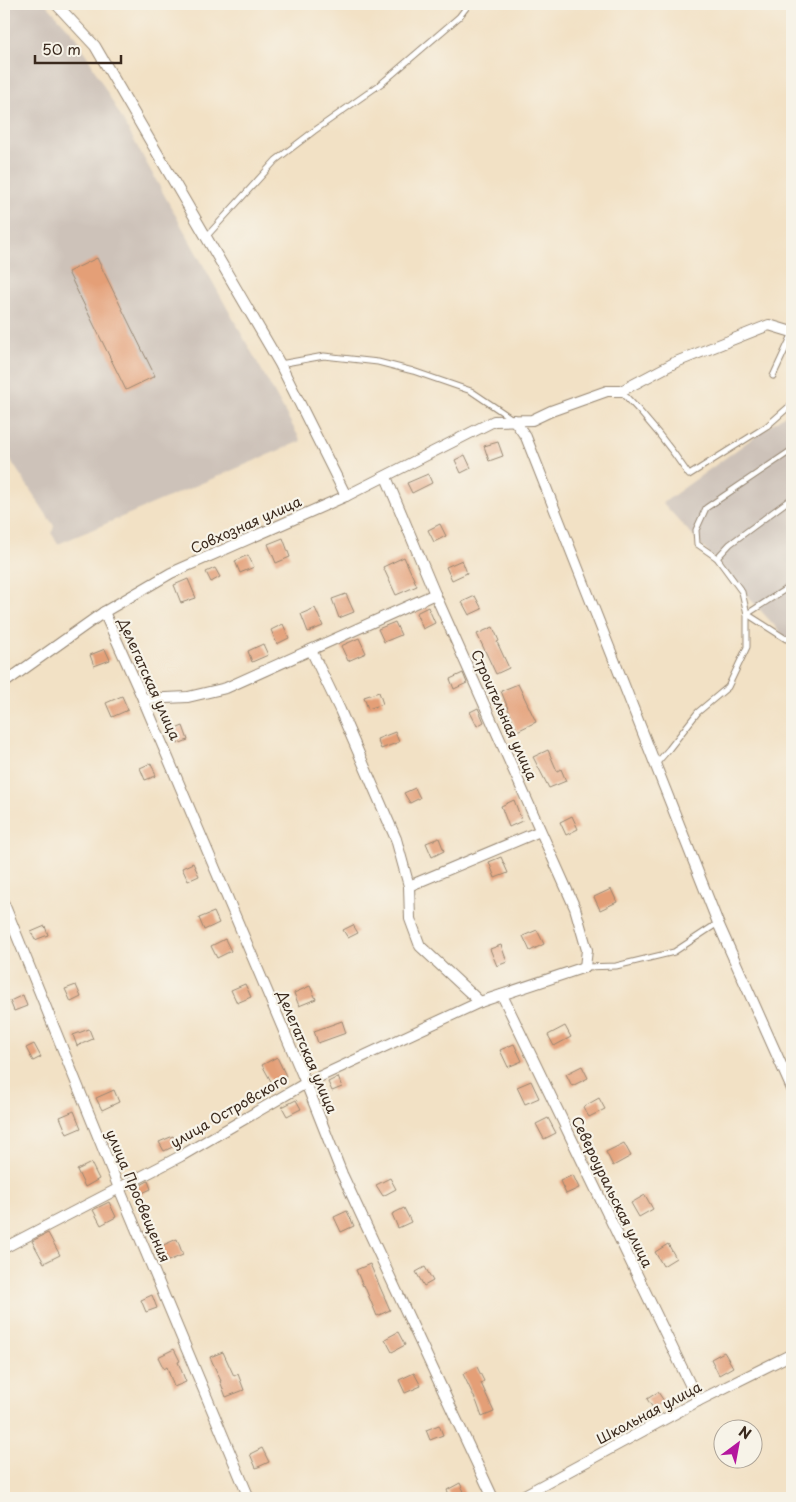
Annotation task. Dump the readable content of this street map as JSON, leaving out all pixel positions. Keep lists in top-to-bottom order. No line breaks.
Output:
{"streets":{"street":["Совхозная улица","Делегатская улица","Строительная улица","улица Островского","Североуральская улица","улица Просвещения","Школьная улица"]},"crossings":[["Совхозная улица","Делегатская улица"],["Совхозная улица","Строительная улица"],["Делегатская улица","улица Островского"],["Строительная улица","улица Островского"],["улица Островского","Североуральская улица"],["улица Островского","улица Просвещения"],["Североуральская улица","Школьная улица"]],"scale_bar":"50 m","north":"top right"}
